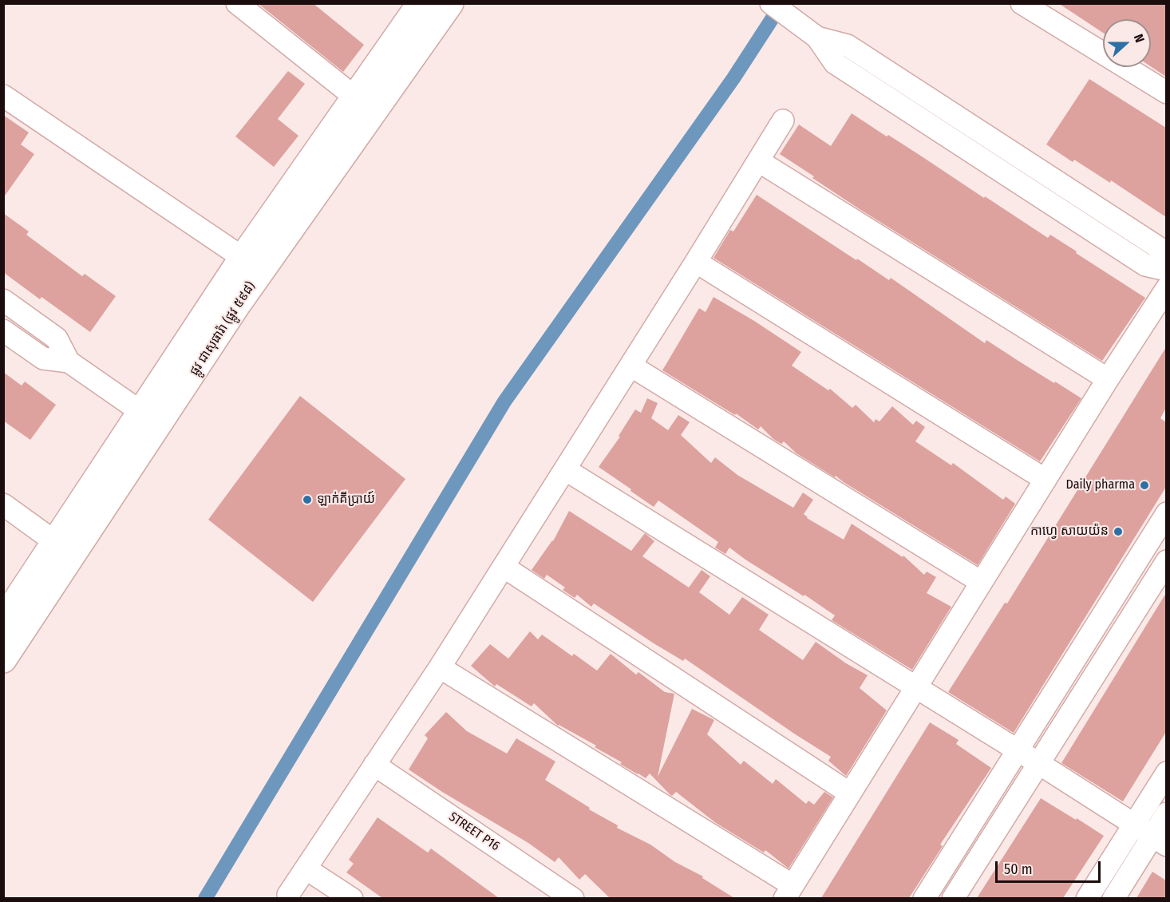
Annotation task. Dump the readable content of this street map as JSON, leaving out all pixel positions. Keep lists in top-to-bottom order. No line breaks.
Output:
{"streets":{"main road":["ផ្លូវ ជាសុផារ៉ា (ផ្លូវ ៥៩៨)"],"street":["STREET P16"]},"places":["Daily pharma","ឡាក់គីប្រាយ៍","កាហ្វេ សាយយ៉ន"],"scale_bar":"50 m","north":"right"}
